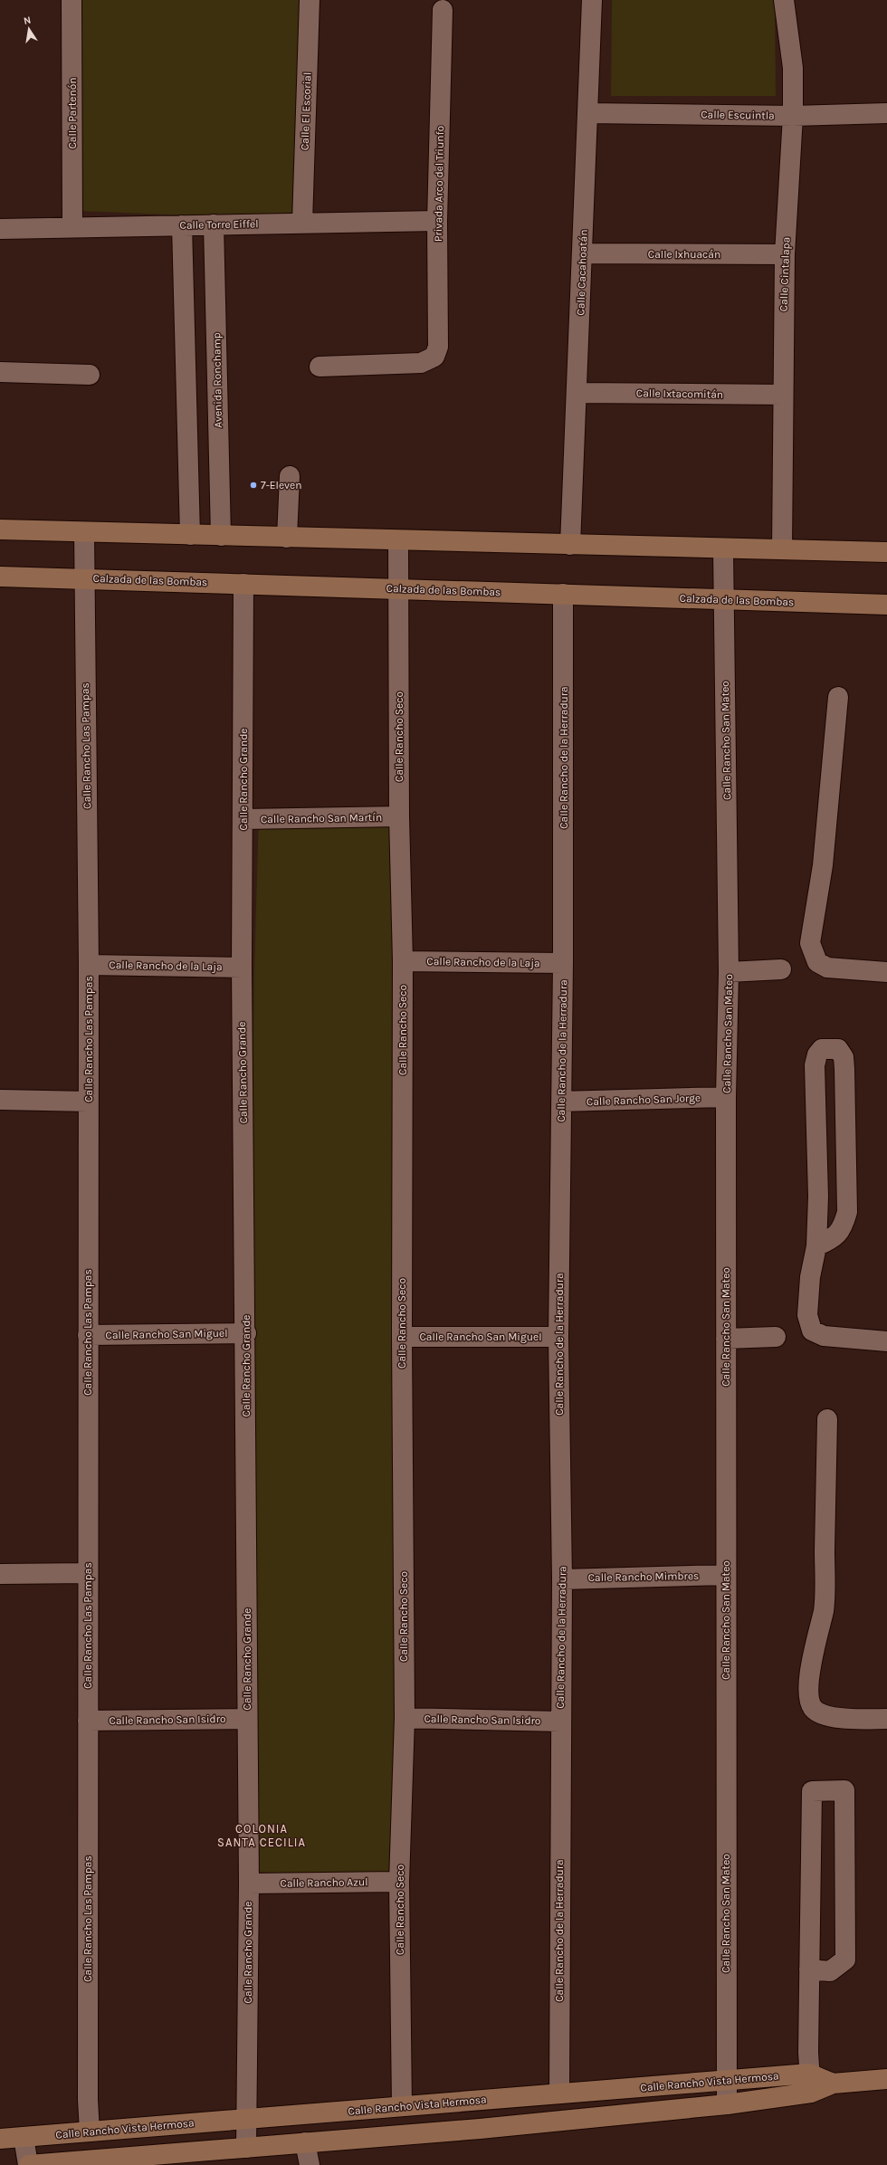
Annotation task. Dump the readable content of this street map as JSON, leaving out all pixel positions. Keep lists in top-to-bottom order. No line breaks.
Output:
{"streets":{"main road":["Calzada de las Bombas","Calle Rancho Vista Hermosa"],"street":["Calle El Escorial","Calle Partenón","Calle Escuintla","Privada Arco del Triunfo","Calle Torre Eiffel","Calle Ixhuacán","Calle Cacahoatán","Calle Cintalapa","Avenida Ronchamp","Calle Ixtacomitán","Calle Rancho Seco","Calle Rancho San Mateo","Calle Rancho Las Pampas","Calle Rancho de la Herradura","Calle Rancho Grande","Calle Rancho San Martín","Calle Rancho de la Laja","Calle Rancho San Jorge","Calle Rancho San Miguel","Calle Rancho Mimbres","Calle Rancho San Isidro","Calle Rancho Azul"]},"crossings":[["Calle El Escorial","Calle Torre Eiffel"],["Calle Partenón","Calle Torre Eiffel"],["Calle Escuintla","Calle Cacahoatán"],["Calle Escuintla","Calle Cintalapa"],["Privada Arco del Triunfo","Calle Torre Eiffel"],["Calle Torre Eiffel","Avenida Ronchamp"],["Calle Ixhuacán","Calle Cacahoatán"],["Calle Ixhuacán","Calle Cintalapa"],["Calle Cacahoatán","Calle Ixtacomitán"],["Calle Cintalapa","Calle Ixtacomitán"],["Calzada de las Bombas","Calle Rancho Seco"],["Calzada de las Bombas","Calle Rancho San Mateo"],["Calzada de las Bombas","Calle Rancho Las Pampas"],["Calzada de las Bombas","Calle Rancho de la Herradura"],["Calzada de las Bombas","Calle Rancho Grande"],["Calle Rancho Seco","Calle Rancho San Martín"],["Calle Rancho Seco","Calle Rancho de la Laja"],["Calle Rancho Seco","Calle Rancho San Miguel"],["Calle Rancho Seco","Calle Rancho San Isidro"],["Calle Rancho Seco","Calle Rancho Azul"],["Calle Rancho Seco","Calle Rancho Vista Hermosa"],["Calle Rancho San Mateo","Calle Rancho San Jorge"],["Calle Rancho San Mateo","Calle Rancho Mimbres"],["Calle Rancho San Mateo","Calle Rancho Vista Hermosa"],["Calle Rancho Las Pampas","Calle Rancho de la Laja"],["Calle Rancho Las Pampas","Calle Rancho San Miguel"],["Calle Rancho Las Pampas","Calle Rancho San Isidro"],["Calle Rancho Las Pampas","Calle Rancho Vista Hermosa"],["Calle Rancho de la Herradura","Calle Rancho de la Laja"],["Calle Rancho de la Herradura","Calle Rancho San Jorge"],["Calle Rancho de la Herradura","Calle Rancho San Miguel"],["Calle Rancho de la Herradura","Calle Rancho Mimbres"],["Calle Rancho de la Herradura","Calle Rancho San Isidro"],["Calle Rancho de la Herradura","Calle Rancho Vista Hermosa"],["Calle Rancho Grande","Calle Rancho San Martín"],["Calle Rancho Grande","Calle Rancho de la Laja"],["Calle Rancho Grande","Calle Rancho San Miguel"],["Calle Rancho Grande","Calle Rancho San Isidro"],["Calle Rancho Grande","Calle Rancho Azul"],["Calle Rancho Grande","Calle Rancho Vista Hermosa"]],"districts":["COLONIA SANTA CECILIA"],"places":["7-Eleven"],"north":"top"}
